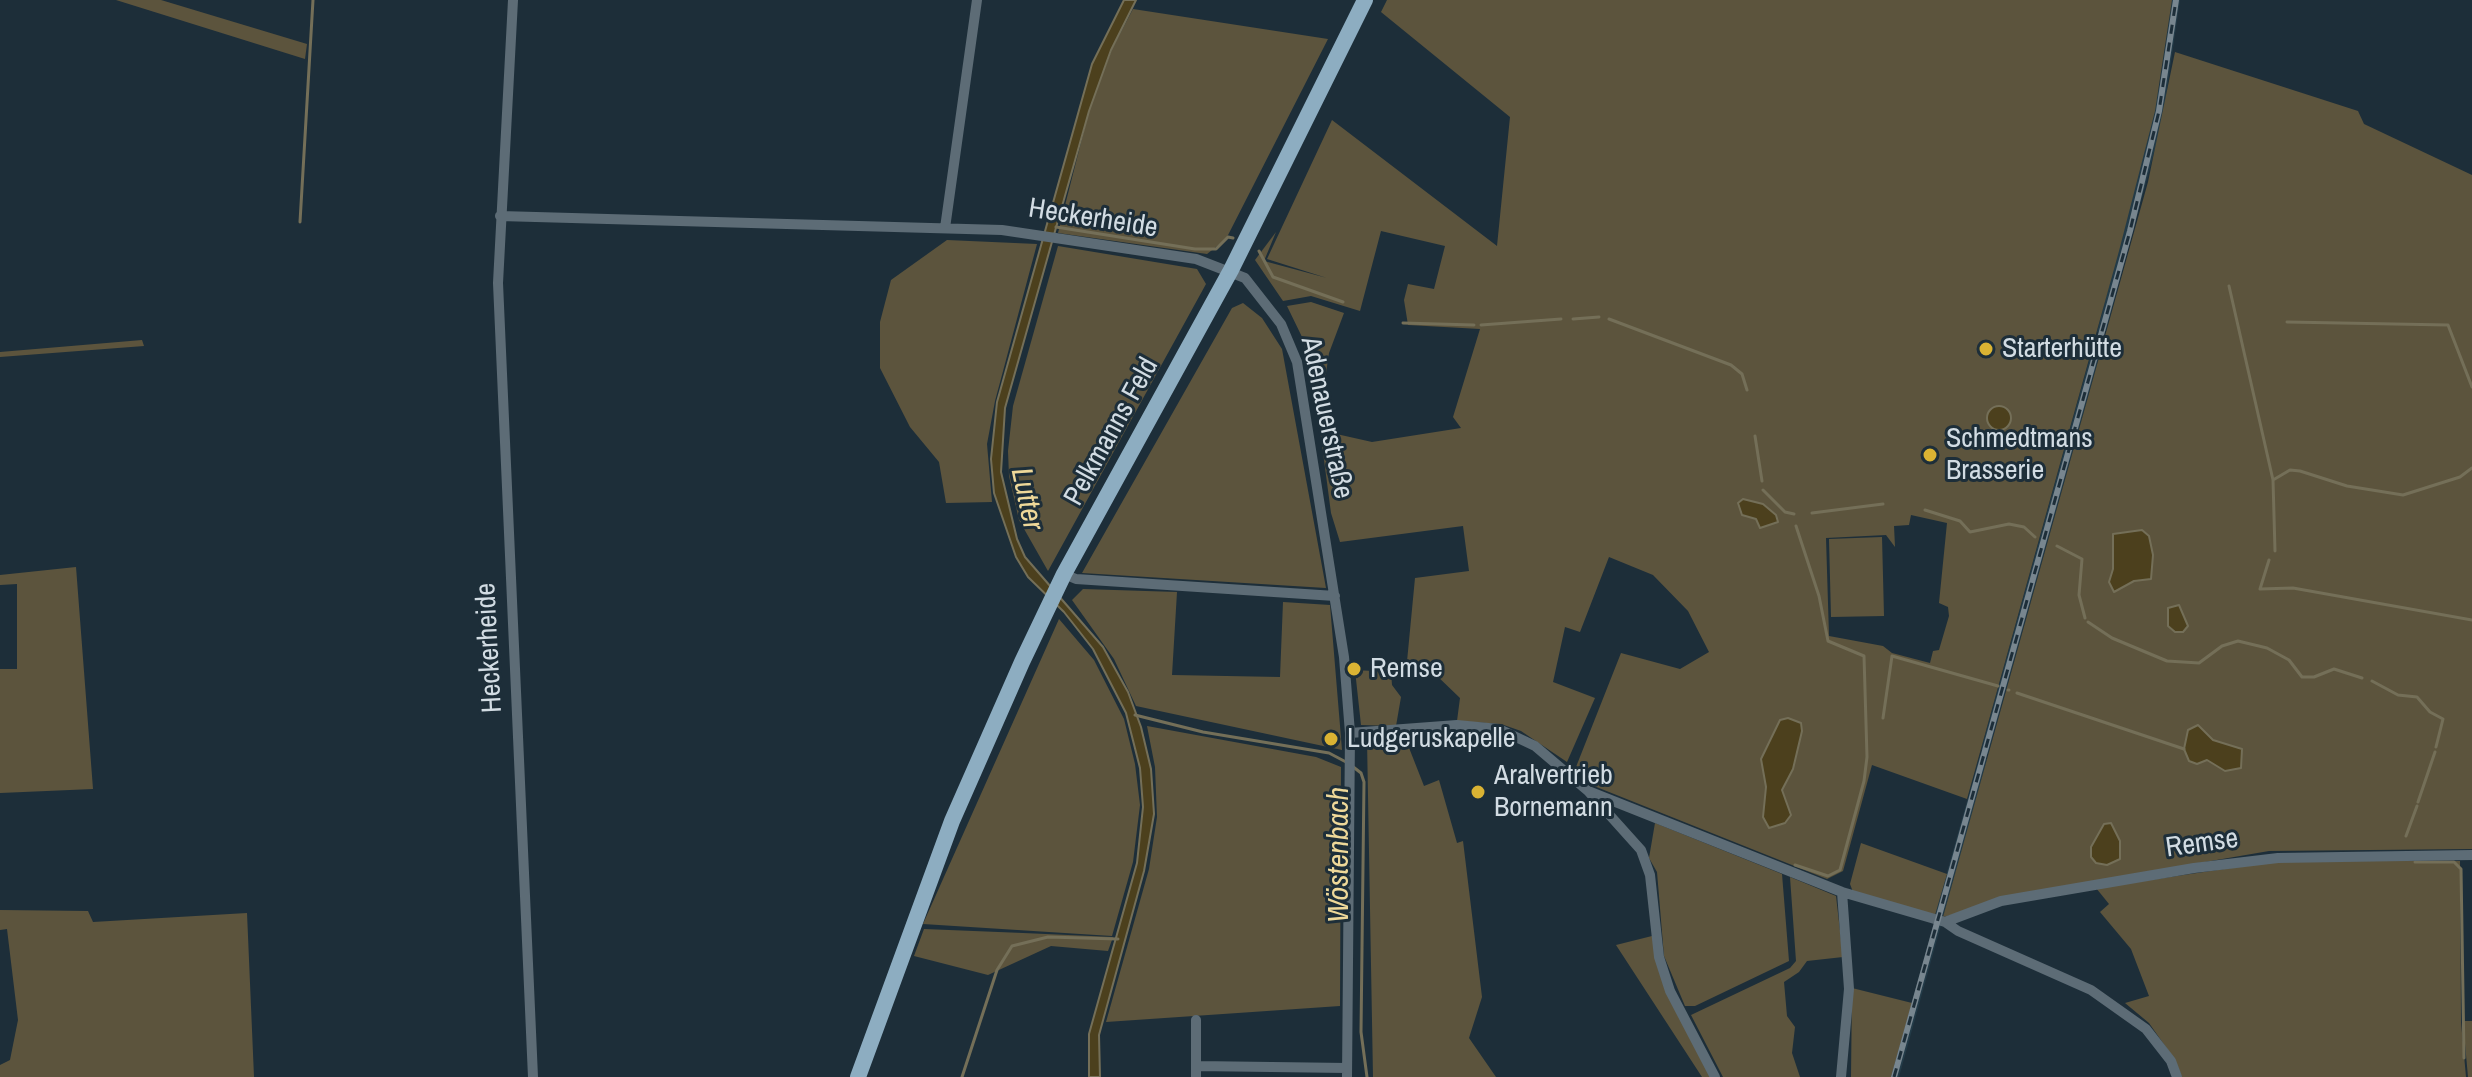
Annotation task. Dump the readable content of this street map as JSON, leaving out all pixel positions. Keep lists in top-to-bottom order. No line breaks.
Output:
{"streets":{"main road":["Pelkmanns Feld"],"street":["Heckerheide","Adenauerstraße","Remse"]},"crossings":[["Heckerheide","Adenauerstraße"],["Heckerheide","Pelkmanns Feld"],["Adenauerstraße","Pelkmanns Feld"]],"water":["Lutter","Wöstenbach"],"places":["Starterhütte","Schmedtmans Brasserie","Remse","Ludgeruskapelle","Aralvertrieb Bornemann"]}
